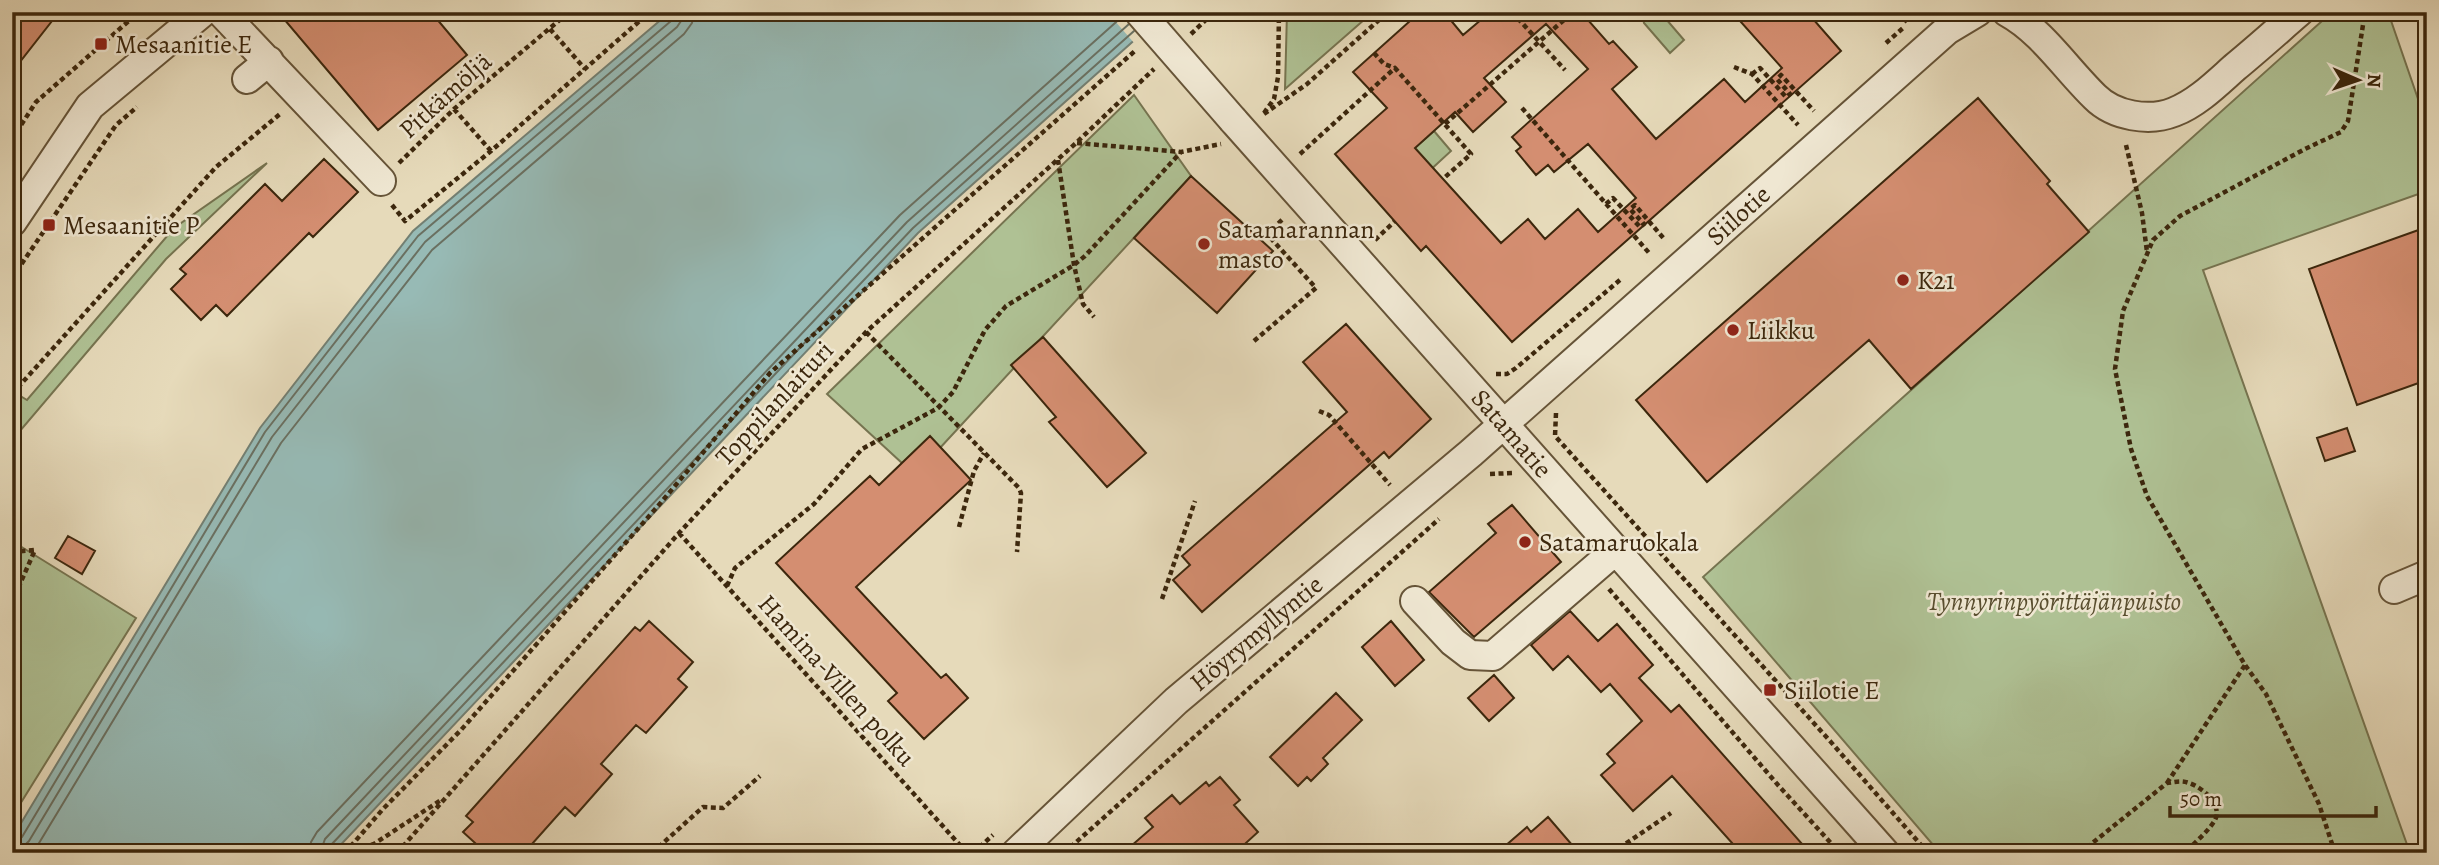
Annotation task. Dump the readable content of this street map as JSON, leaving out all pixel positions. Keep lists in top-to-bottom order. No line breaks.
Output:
{"streets":{"street":["Siilotie","Satamatie","Höyrymyllyntie"],"path":["Pitkämöljä","Toppilanlaituri","Hamina-Villen polku"]},"crossings":[["Siilotie","Satamatie"],["Siilotie","Höyrymyllyntie"],["Toppilanlaituri","Hamina-Villen polku"],["Satamatie","Höyrymyllyntie"]],"parks":["Tynnyrinpyörittäjänpuisto"],"places":{"transit":["Mesaanitie E","Mesaanitie P","Siilotie E"],"other":["Satamarannan masto","K21","Liikku","Satamaruokala"]},"scale_bar":"50 m","north":"right"}
